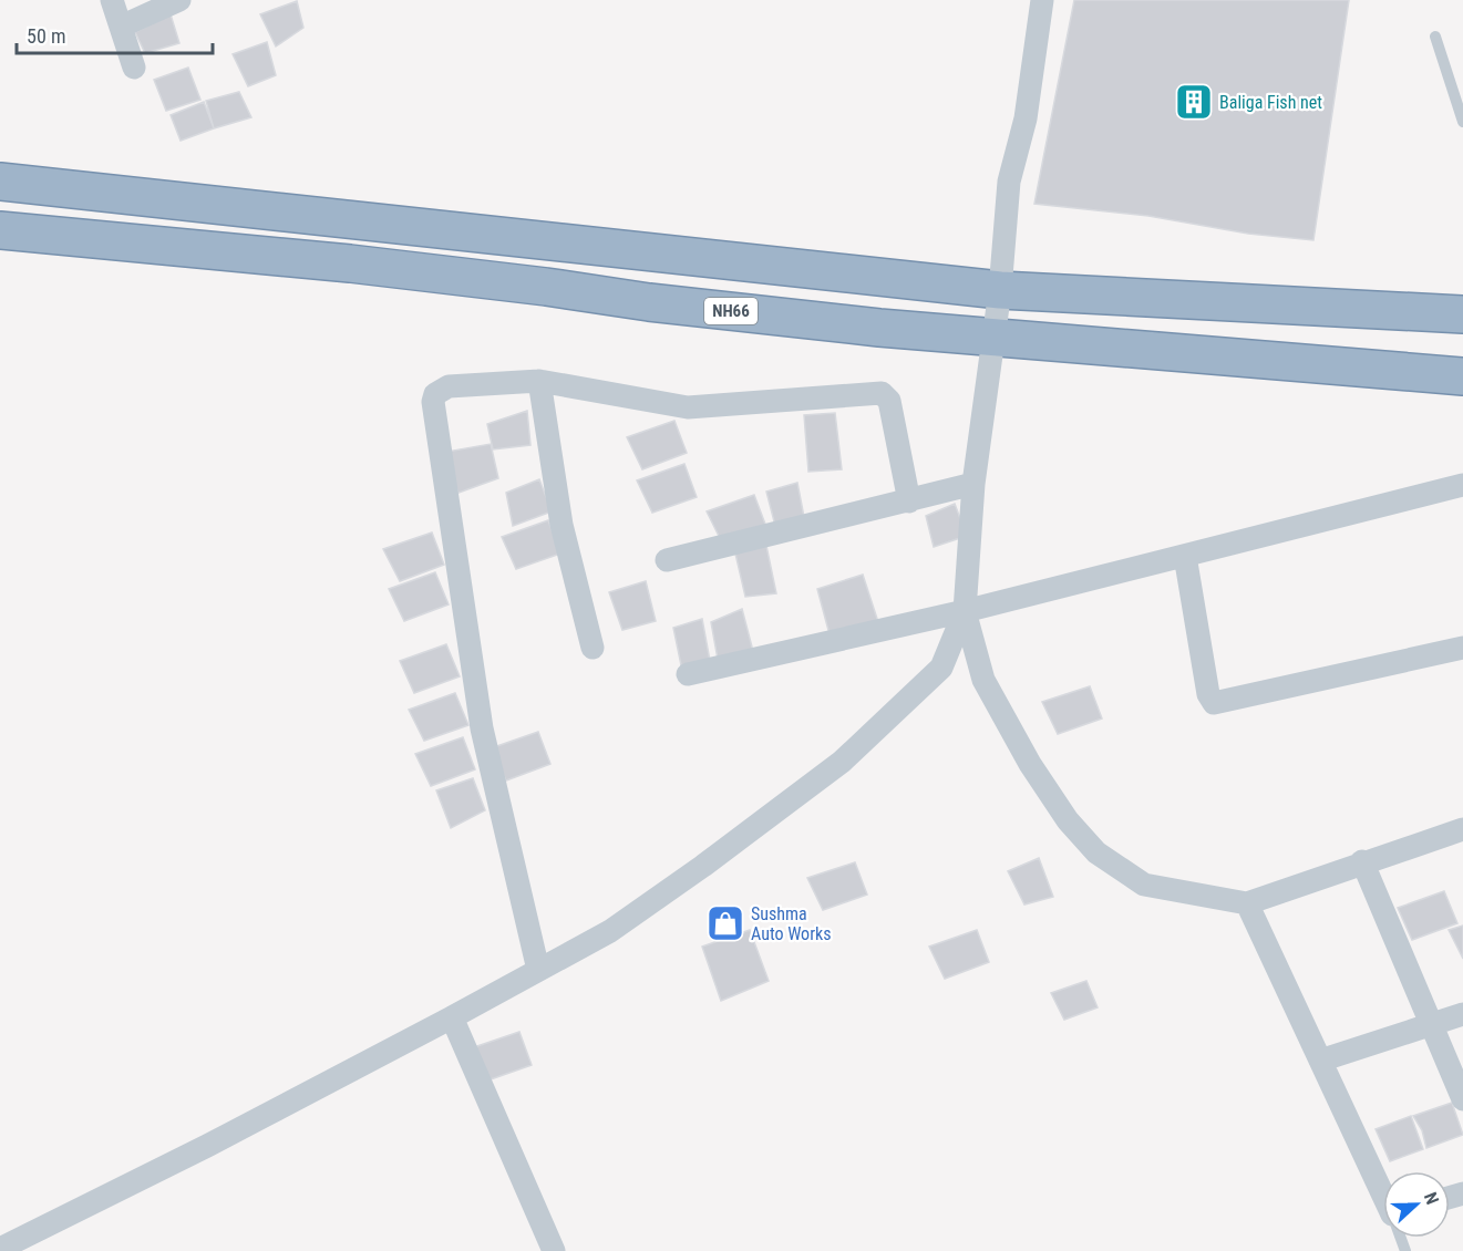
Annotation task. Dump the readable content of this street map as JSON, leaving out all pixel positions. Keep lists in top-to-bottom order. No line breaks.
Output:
{"streets":{"highway":["NH66"]},"places":{"building":["Baliga Fish net"],"shop":["Sushma Auto Works"]},"scale_bar":"50 m","north":"right"}
